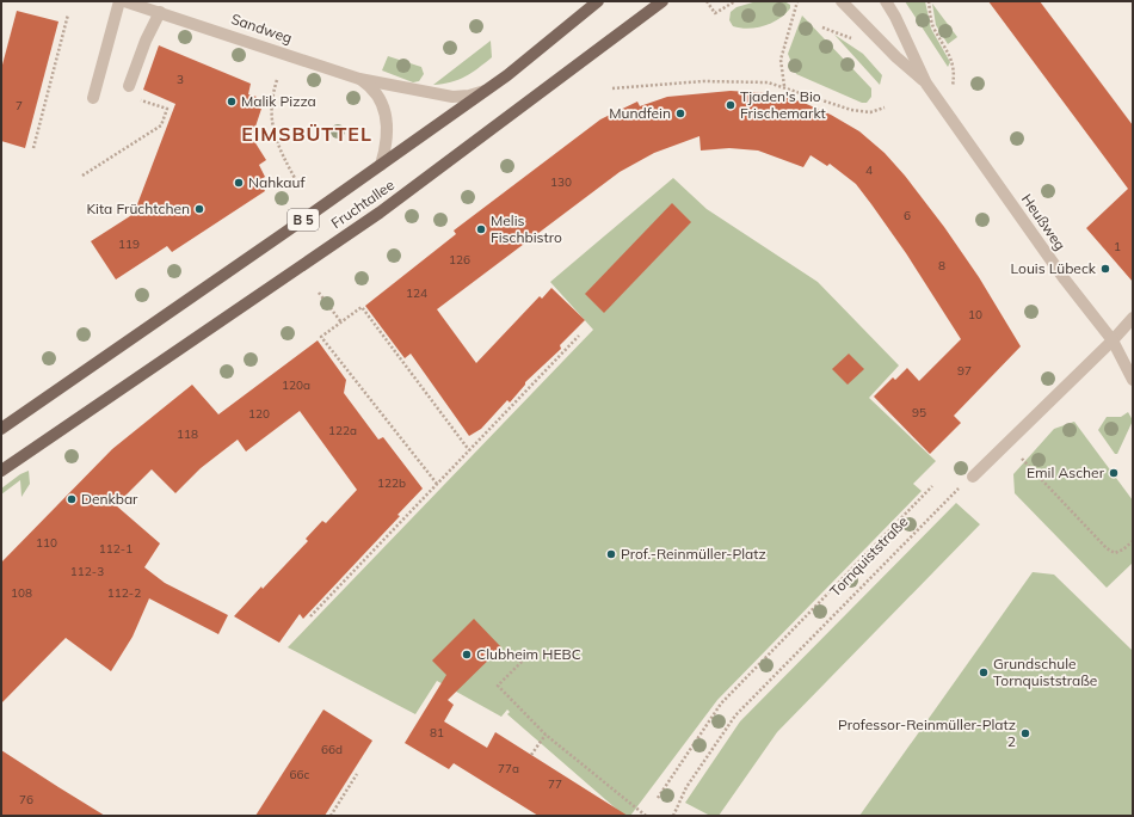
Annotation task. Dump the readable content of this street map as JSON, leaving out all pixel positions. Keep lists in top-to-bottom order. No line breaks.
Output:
{"streets":{"main road":["Fruchtallee","B 5"],"street":["Sandweg","Heußweg"],"path":["Tornquiststraße"]},"crossings":[["Sandweg","Fruchtallee"]],"districts":["EIMSBÜTTEL"],"places":["Malik Pizza","Tjaden's Bio Frischemarkt","Mundfein","Nahkauf","Kita Früchtchen","Melis Fischbistro","Louis Lübeck","Emil Ascher","Denkbar","Prof.-Reinmüller-Platz","Clubheim HEBC","Grundschule Tornquiststraße","Professor-Reinmüller-Platz 2"],"house_numbers":["3","7","4","130","6","119","1","126","8","124","10","97","120a","95","120","122a","118","122b","110","112-1","112-3","108","112-2","81","66d","77a","66c","77","76"]}
